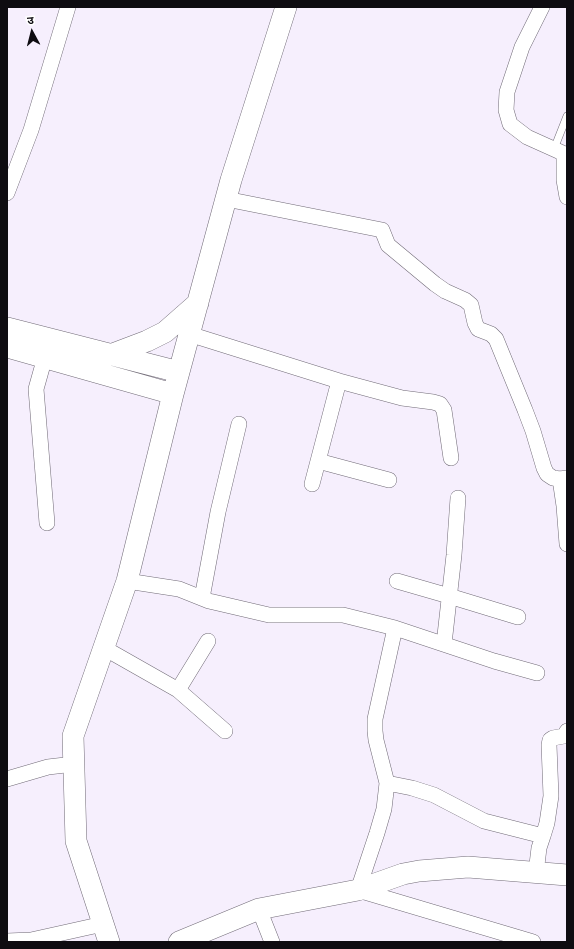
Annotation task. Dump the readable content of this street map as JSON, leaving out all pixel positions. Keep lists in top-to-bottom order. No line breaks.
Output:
{"north":"top"}
